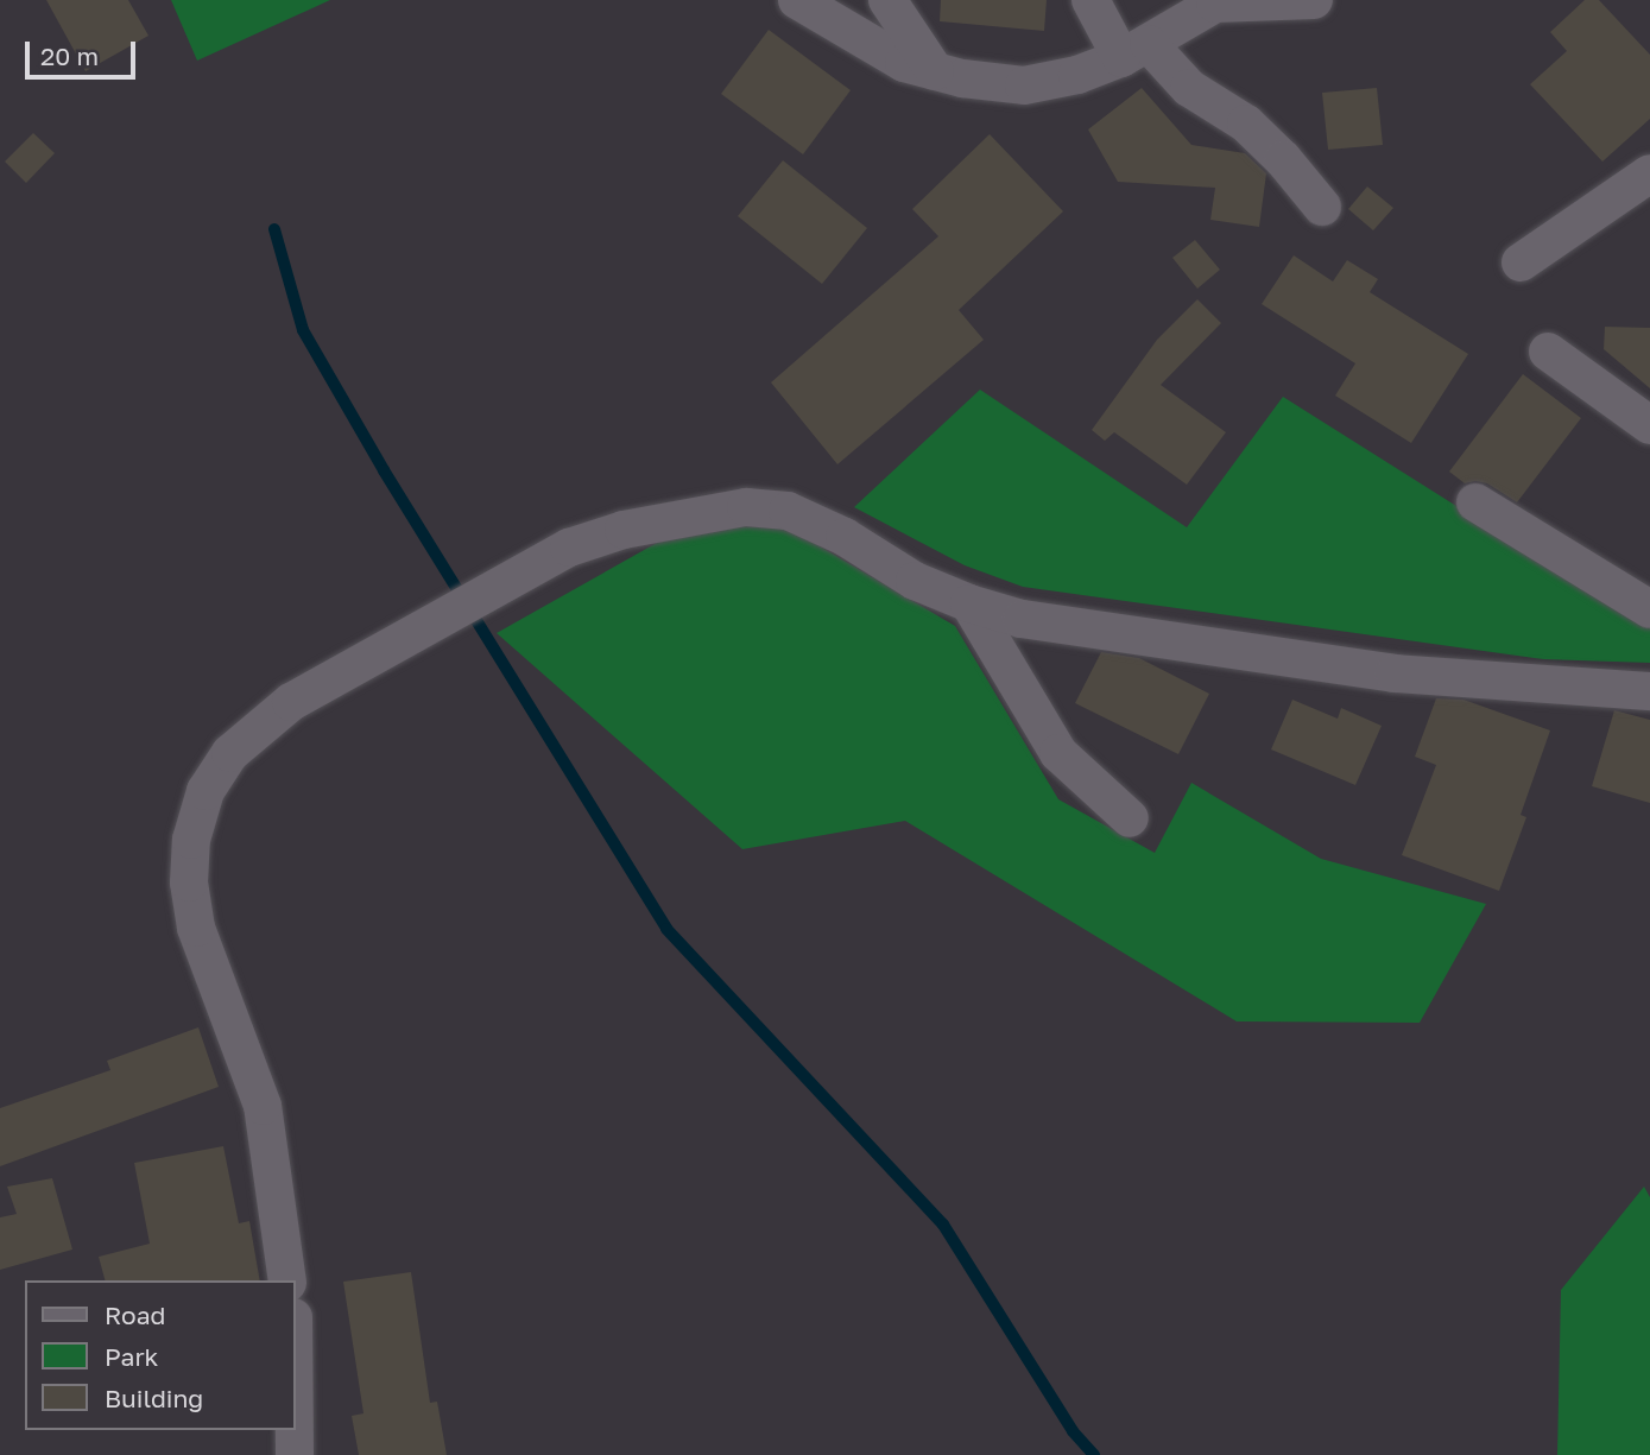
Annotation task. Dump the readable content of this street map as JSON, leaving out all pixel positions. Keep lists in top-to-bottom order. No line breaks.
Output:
{"legend":["Road","Park","Building"],"scale_bar":"20 m"}
